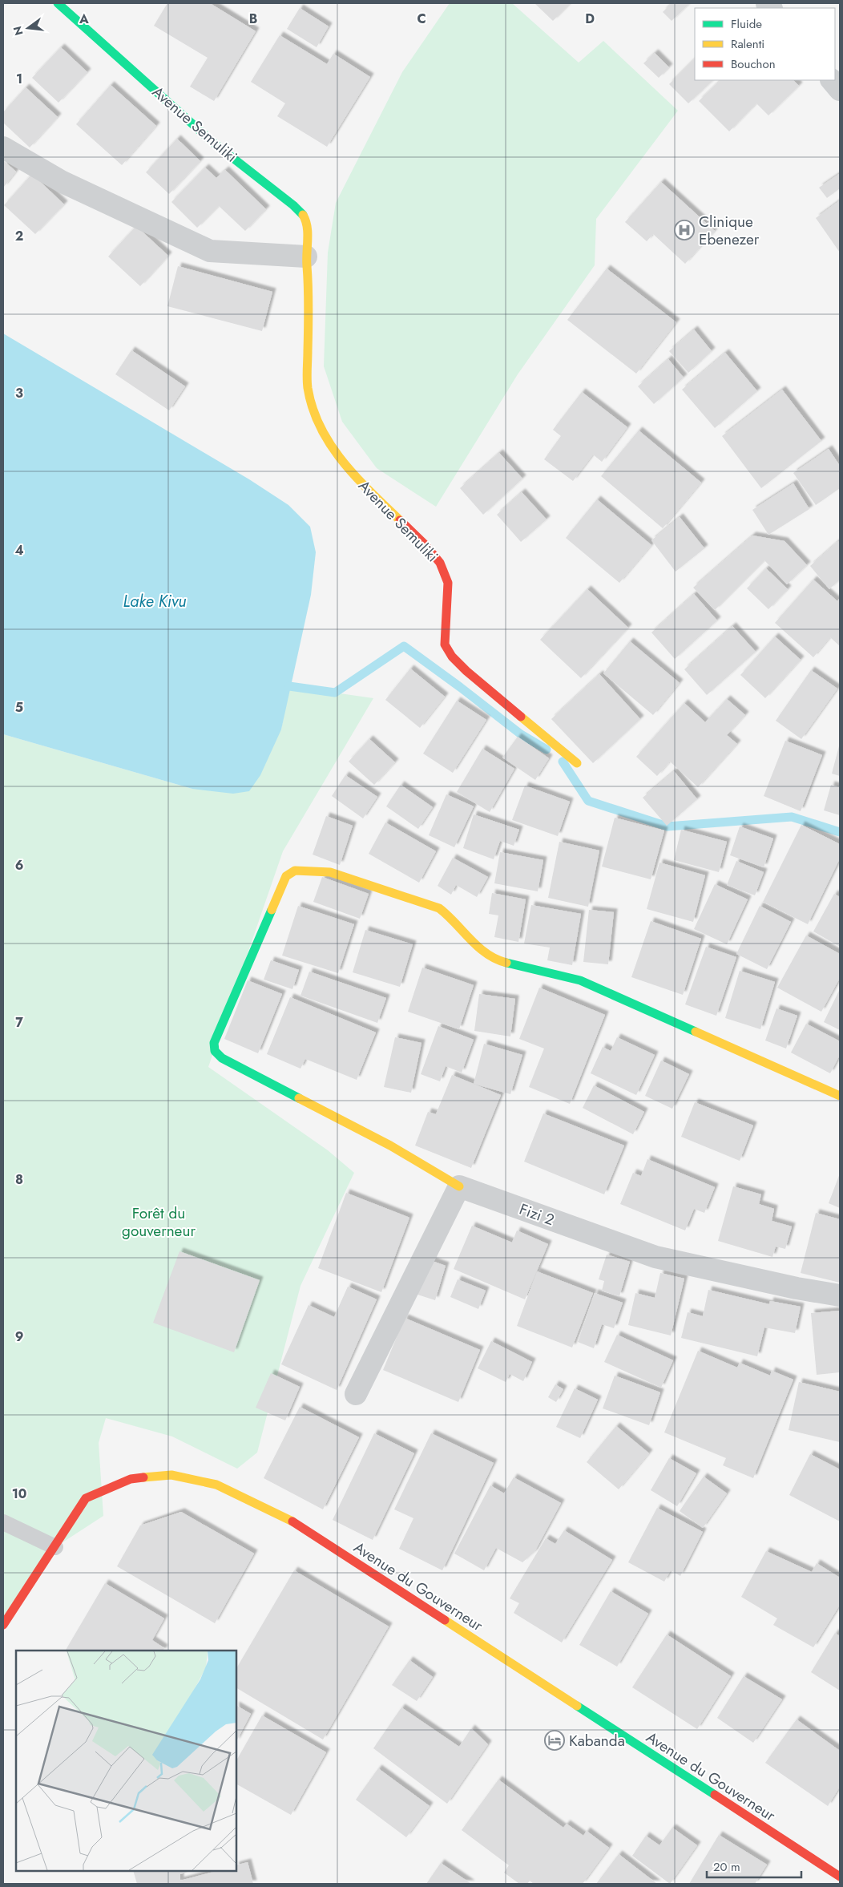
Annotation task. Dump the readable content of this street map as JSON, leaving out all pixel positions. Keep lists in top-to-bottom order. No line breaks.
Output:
{"streets":{"street":["Avenue Semuliki","Fizi 2","Avenue du Gouverneur"]},"water":["Lake Kivu"],"parks":["Forêt du gouverneur"],"places":{"hospital":["Clinique Ebenezer"],"hotel":["Kabanda"]},"legend":["Fluide","Ralenti","Bouchon"],"scale_bar":"20 m","north":"left","grid":{"columns":["A","B","C","D"],"rows":["1","2","3","4","5","6","7","8","9","10"]}}
